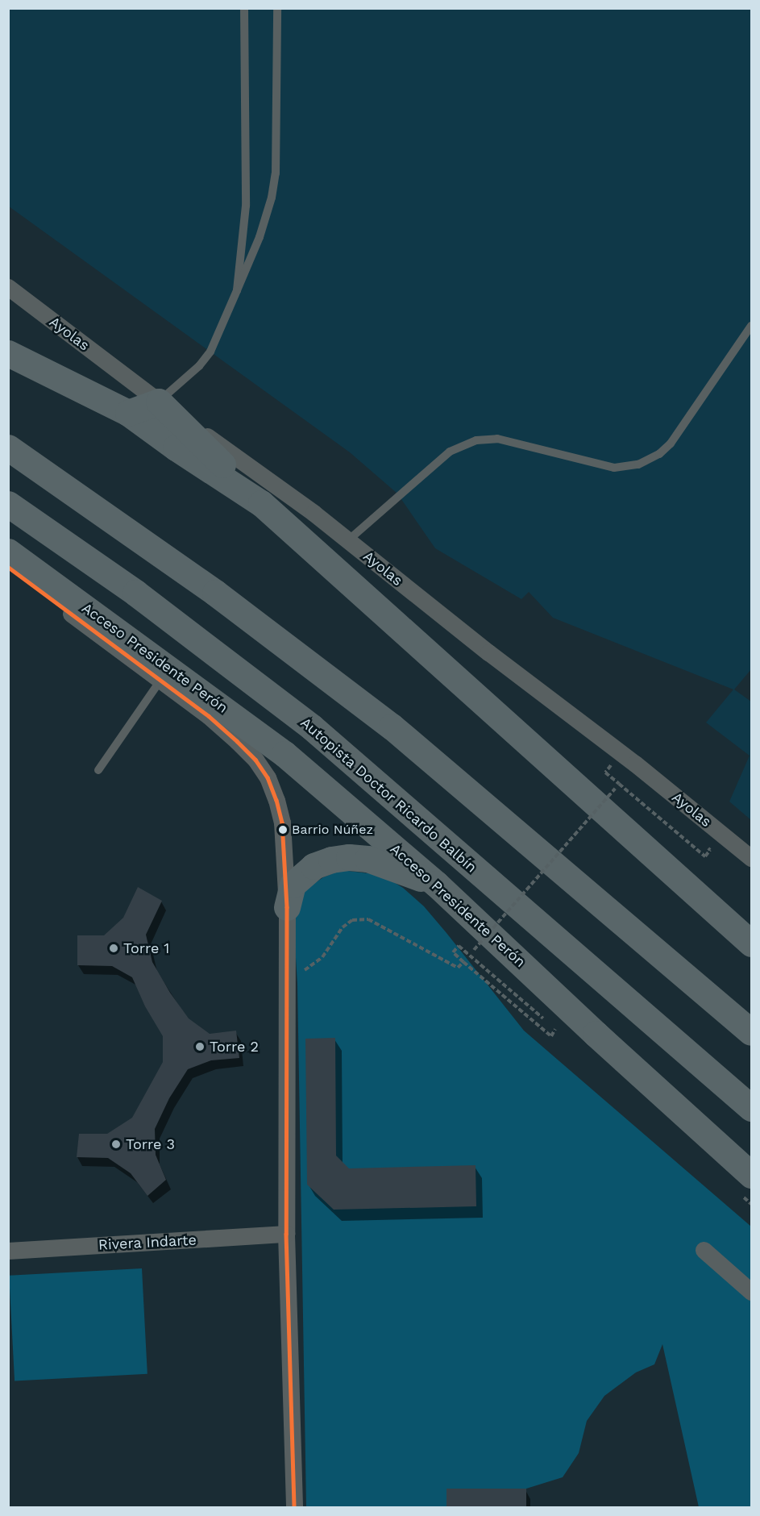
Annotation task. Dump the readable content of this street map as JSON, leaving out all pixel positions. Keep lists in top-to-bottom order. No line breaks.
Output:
{"streets":{"highway":["Acceso Presidente Perón","Autopista Doctor Ricardo Balbín"],"street":["Ayolas","Rivera Indarte"]},"places":["Barrio Núñez","Torre 1","Torre 2","Torre 3"]}
